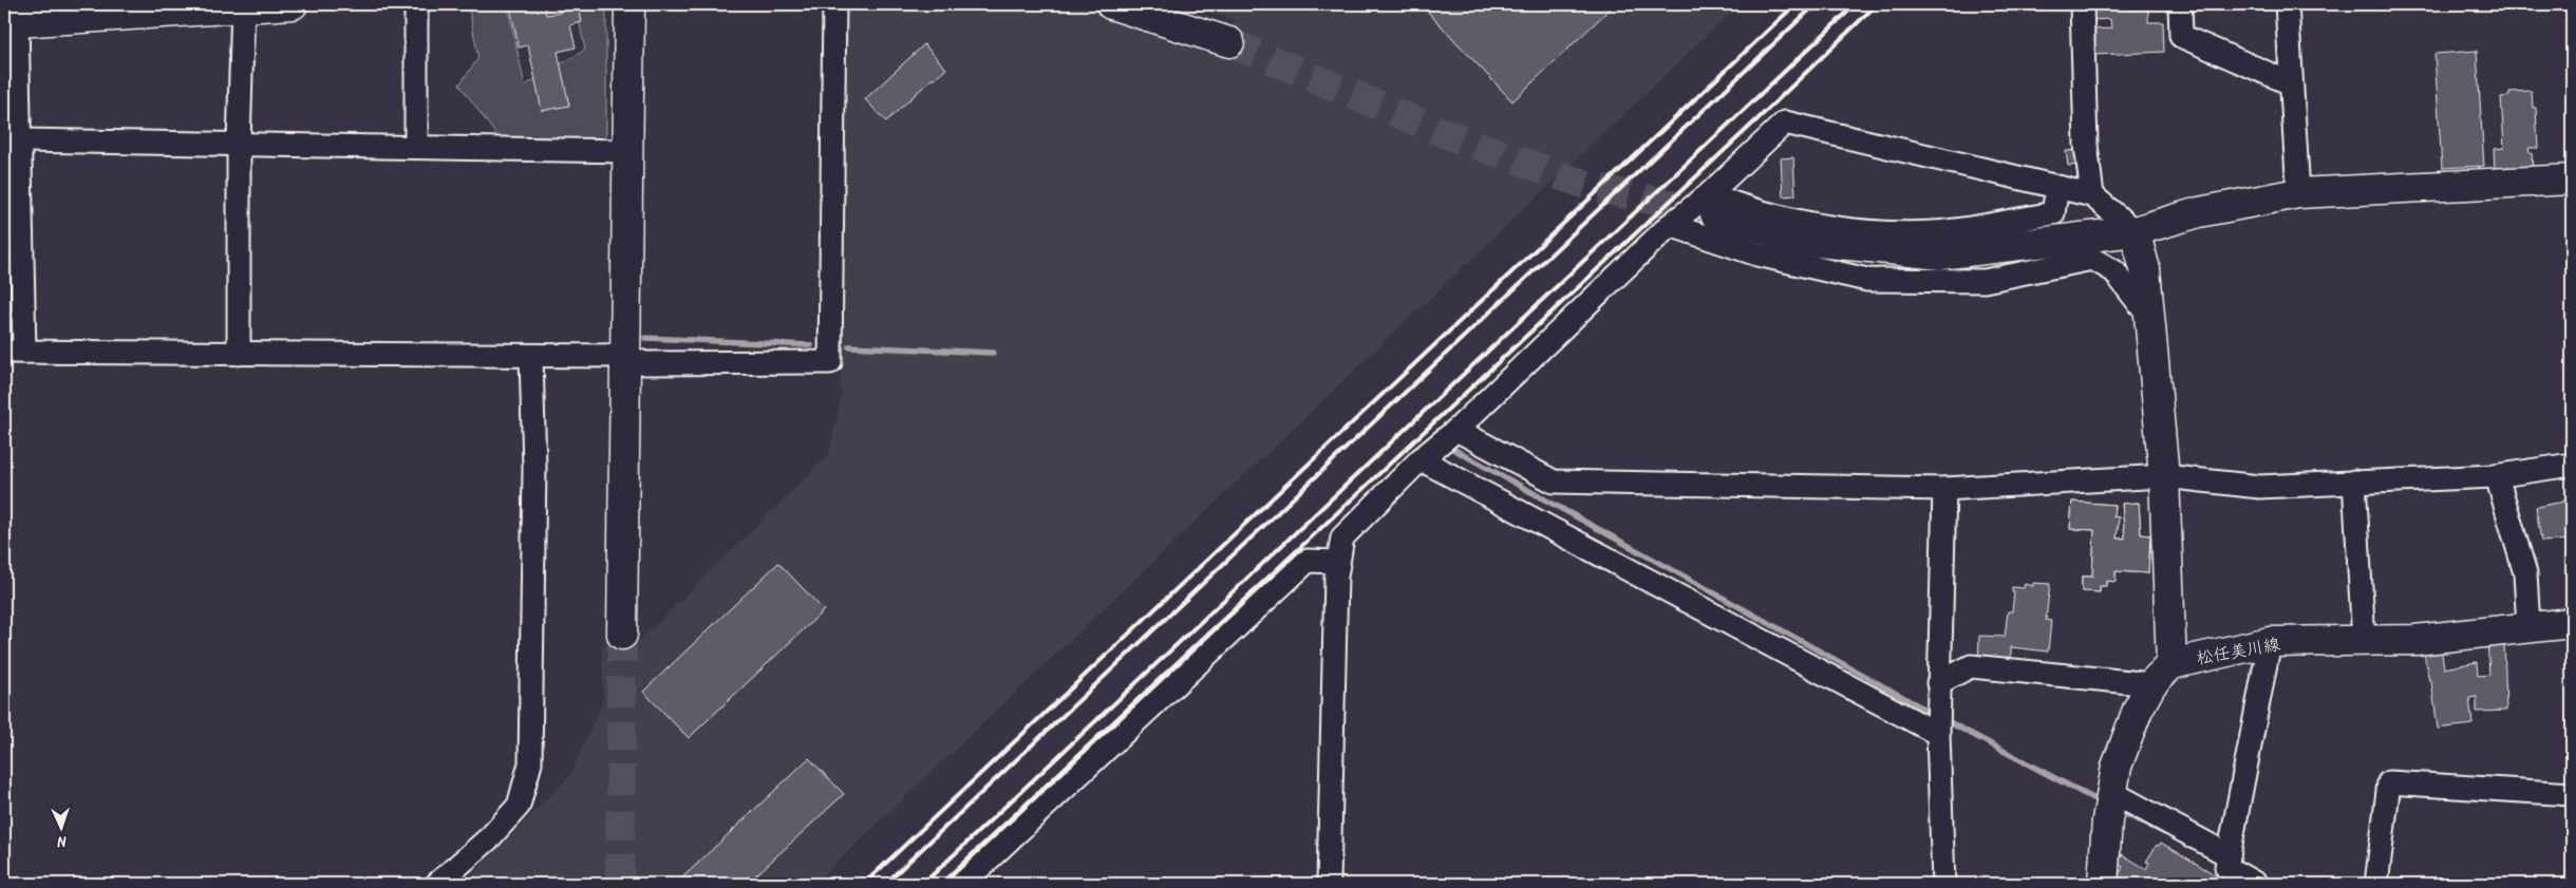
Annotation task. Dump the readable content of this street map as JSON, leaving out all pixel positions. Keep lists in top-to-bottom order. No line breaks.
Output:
{"streets":{"street":["松任美川線"]},"north":"bottom"}
